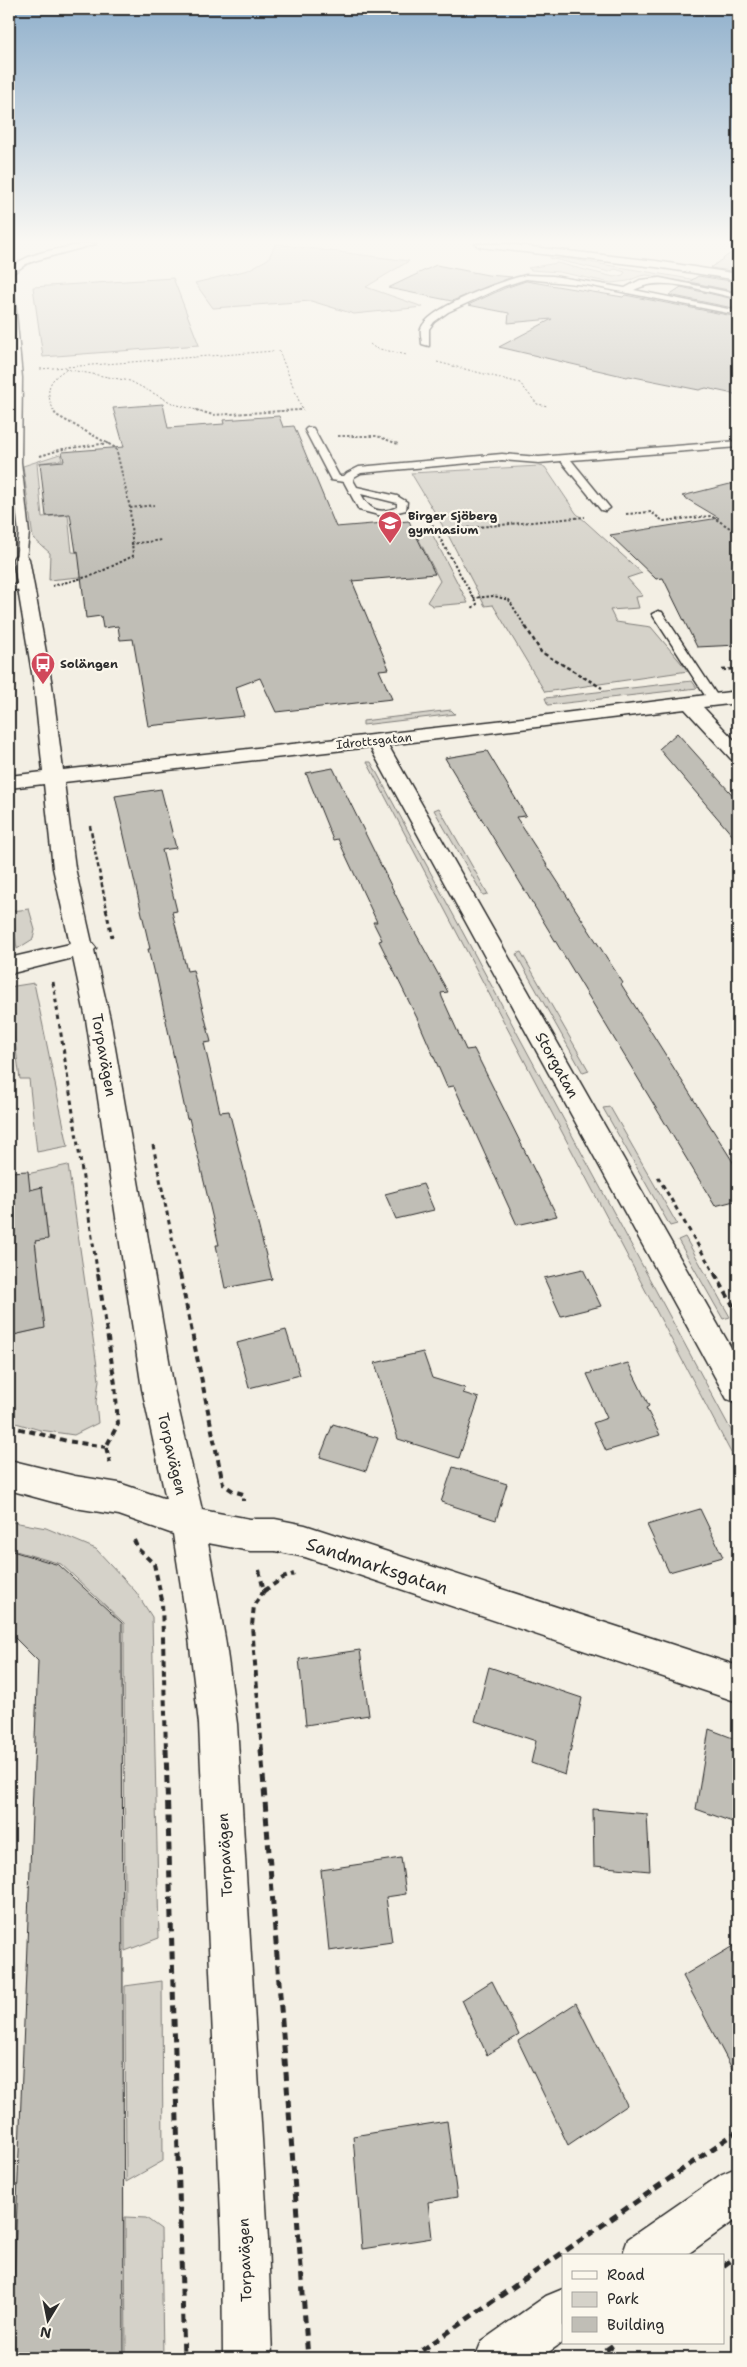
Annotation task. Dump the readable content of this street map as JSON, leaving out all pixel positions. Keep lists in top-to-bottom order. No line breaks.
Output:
{"streets":{"street":["Idrottsgatan","Torpavägen","Storgatan","Sandmarksgatan"]},"crossings":[["Idrottsgatan","Torpavägen"],["Idrottsgatan","Storgatan"],["Torpavägen","Sandmarksgatan"]],"places":{"school or university":["Birger Sjöberg gymnasium"],"bus stop":["Solängen"]},"legend":["Road","Park","Building"],"north":"bottom"}
